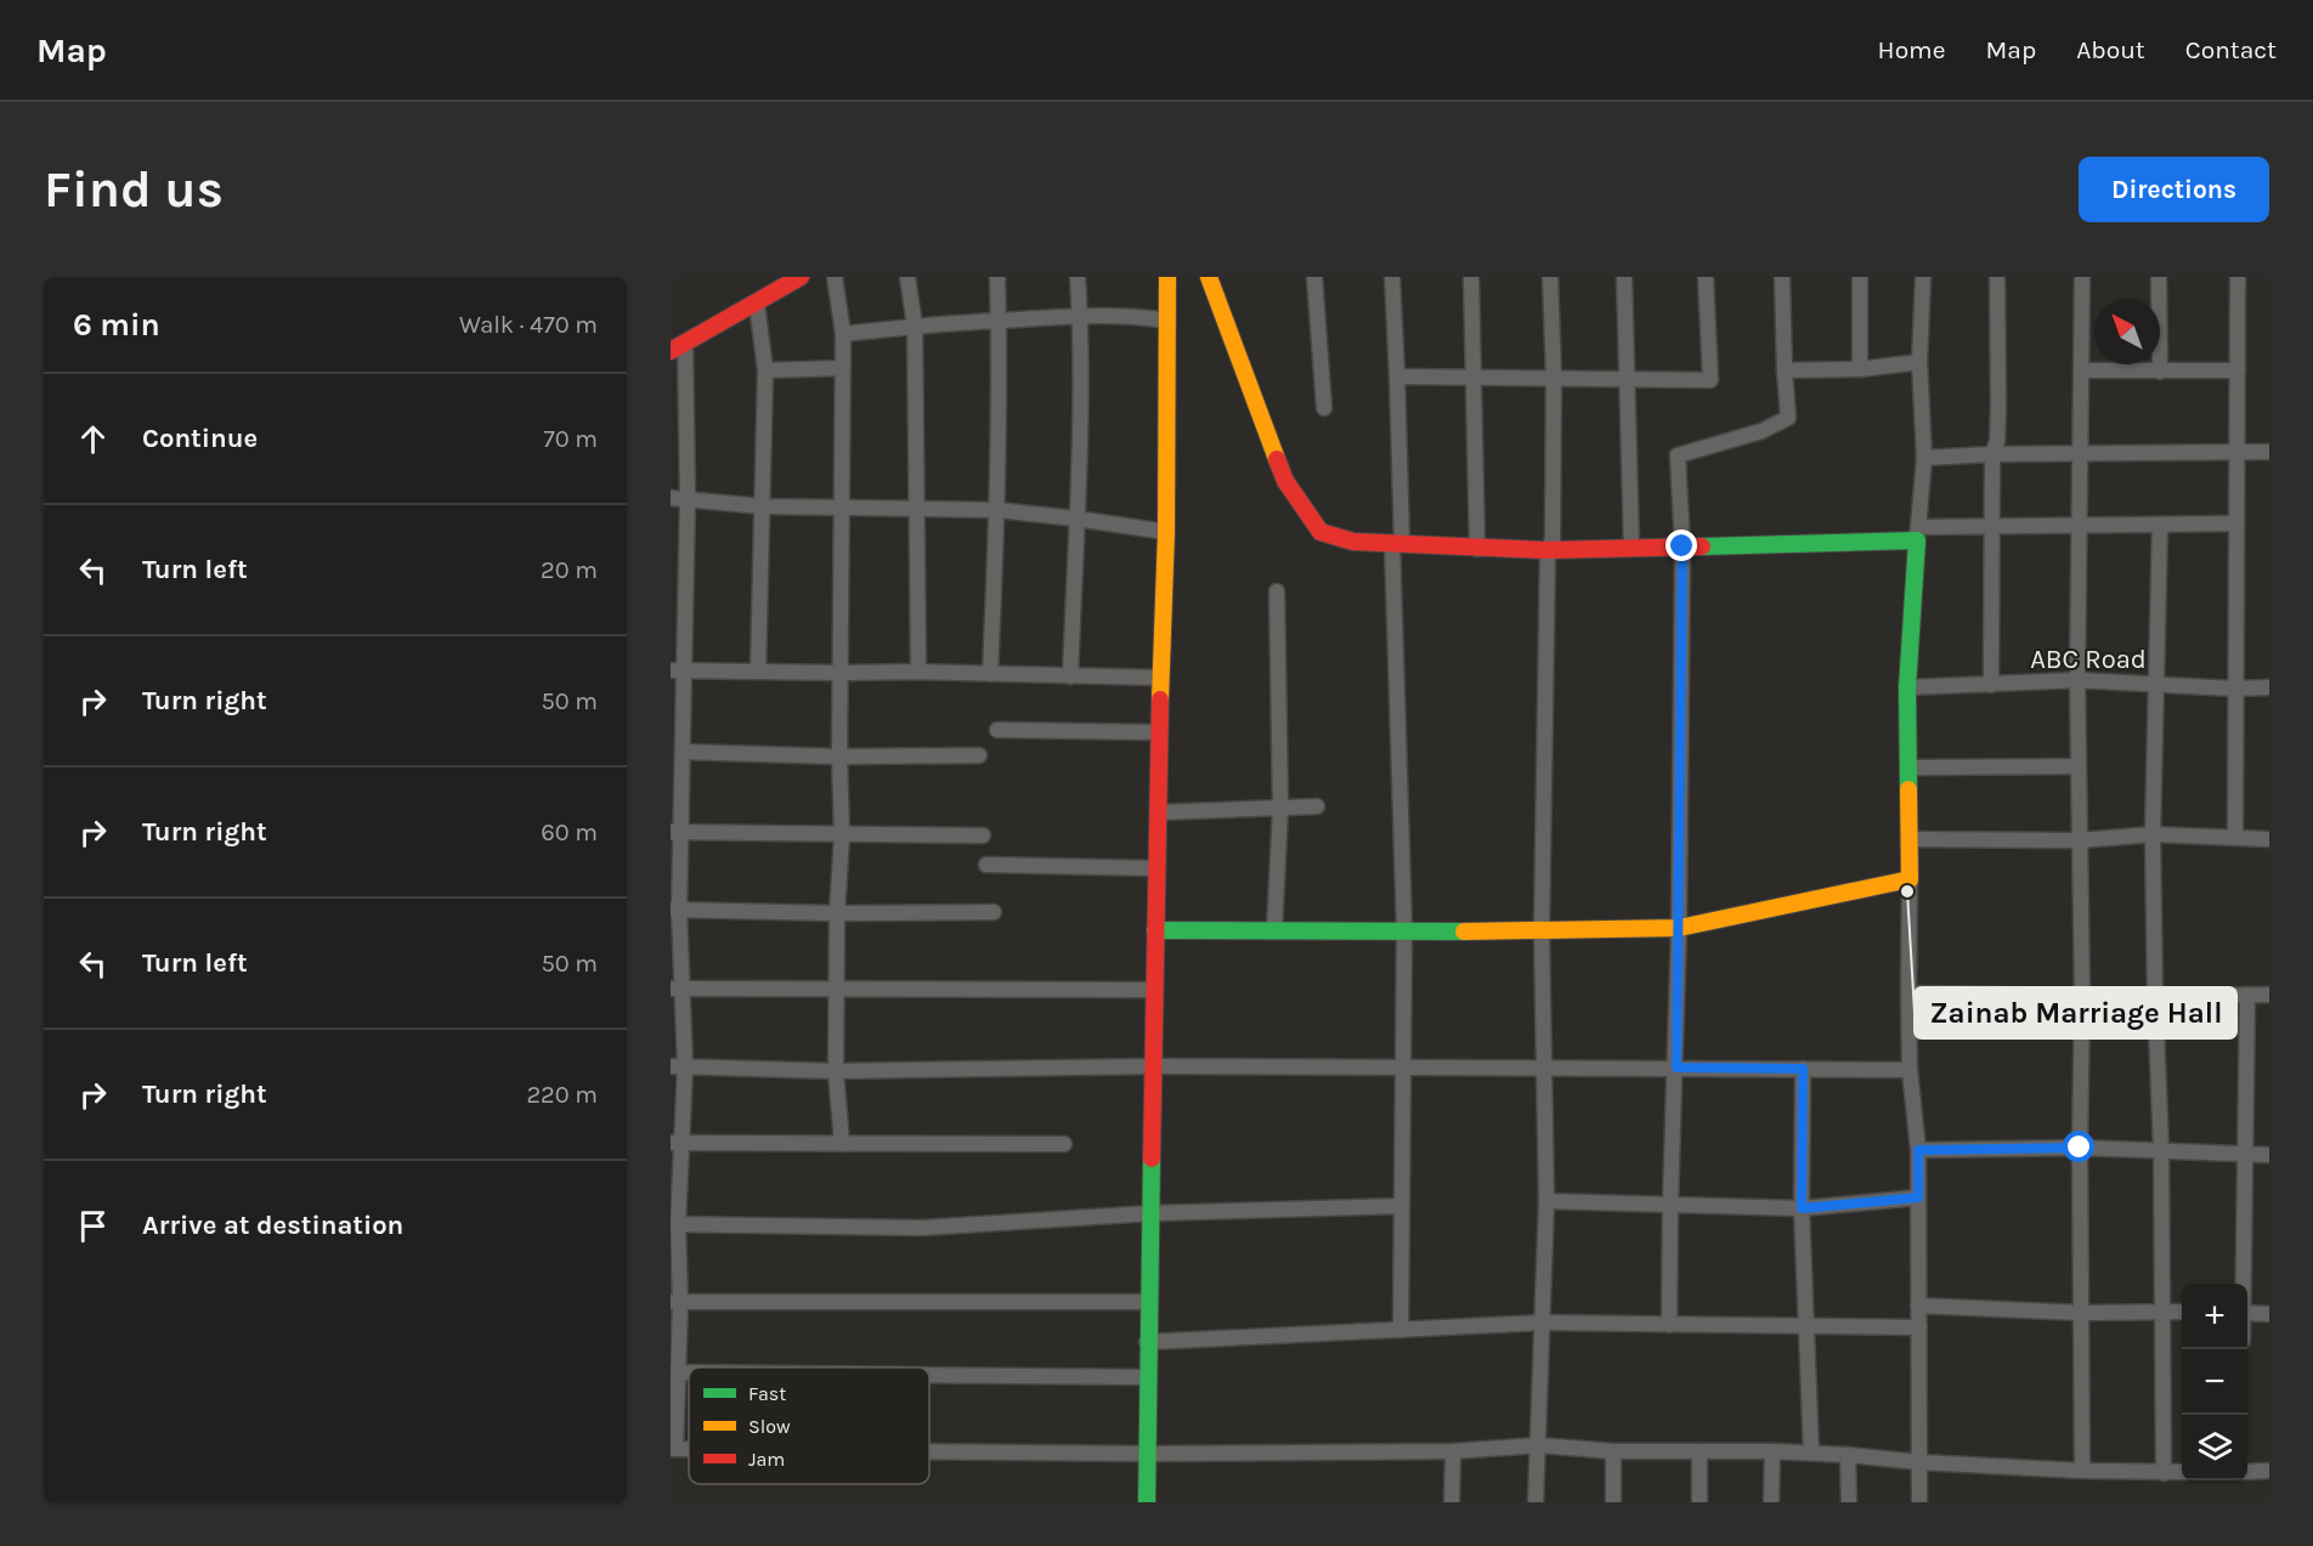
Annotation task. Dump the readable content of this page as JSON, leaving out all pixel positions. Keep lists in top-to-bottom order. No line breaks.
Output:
{"streets":{"street":["ABC Road"]},"places":["Zainab Marriage Hall"],"legend":["Fast","Slow","Jam"],"north":"top left","page":{"header":"Map","nav":["Home","Map","About","Contact"],"buttons":"Directions","title":"Find us","heading":["6 min","Walk · 470 m"],"list":[["Continue","70 m"],["Turn left","20 m"],["Turn right","50 m"],["Turn right","60 m"],["Turn left","50 m"],["Turn right","220 m"],"Arrive at destination"],"map_buttons":["+","−"]}}
